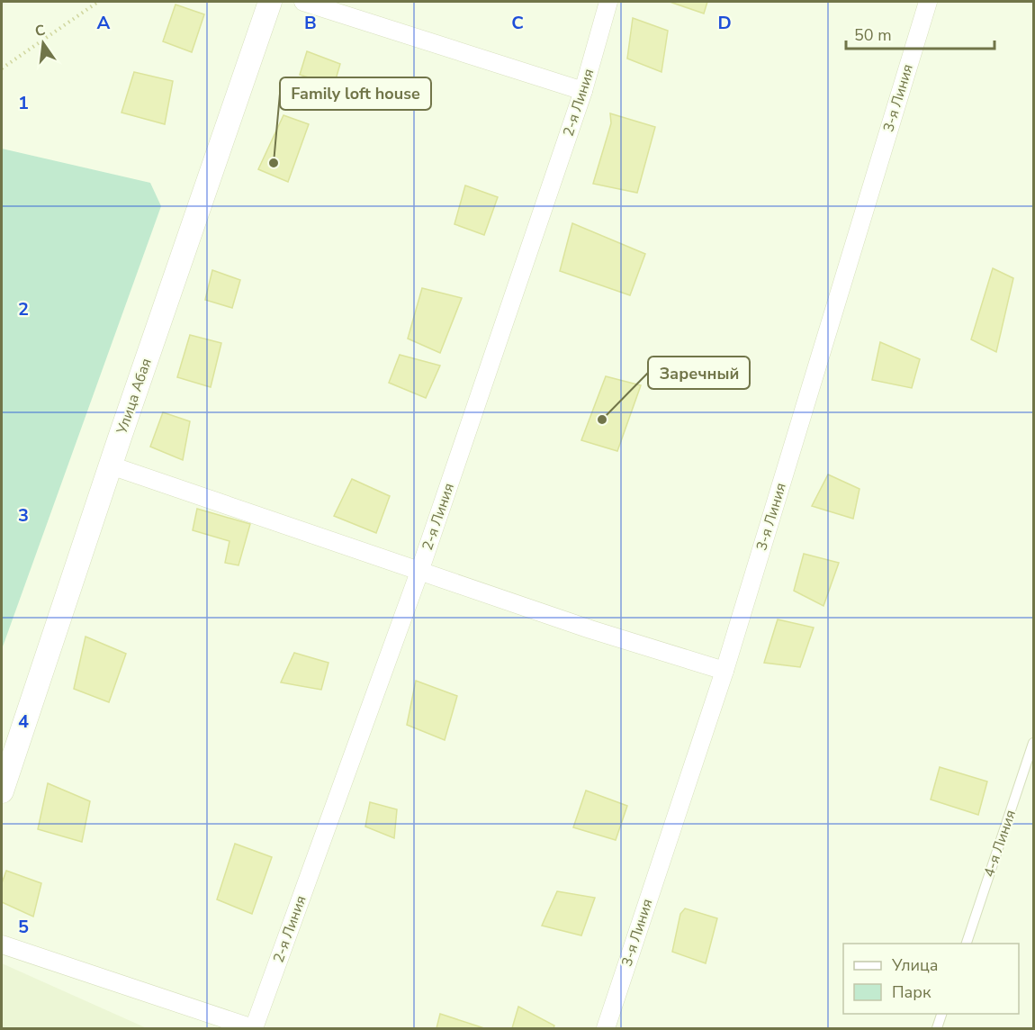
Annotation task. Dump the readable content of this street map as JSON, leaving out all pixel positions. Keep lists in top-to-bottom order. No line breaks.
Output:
{"streets":{"street":["3-я Линия","2-я Линия","Улица Абая"],"lane":["4-я Линия"]},"places":["Family loft house","Заречный"],"legend":["Улица","Парк"],"scale_bar":"50 m","north":"top","grid":{"columns":["A","B","C","D"],"rows":["1","2","3","4","5"]}}
